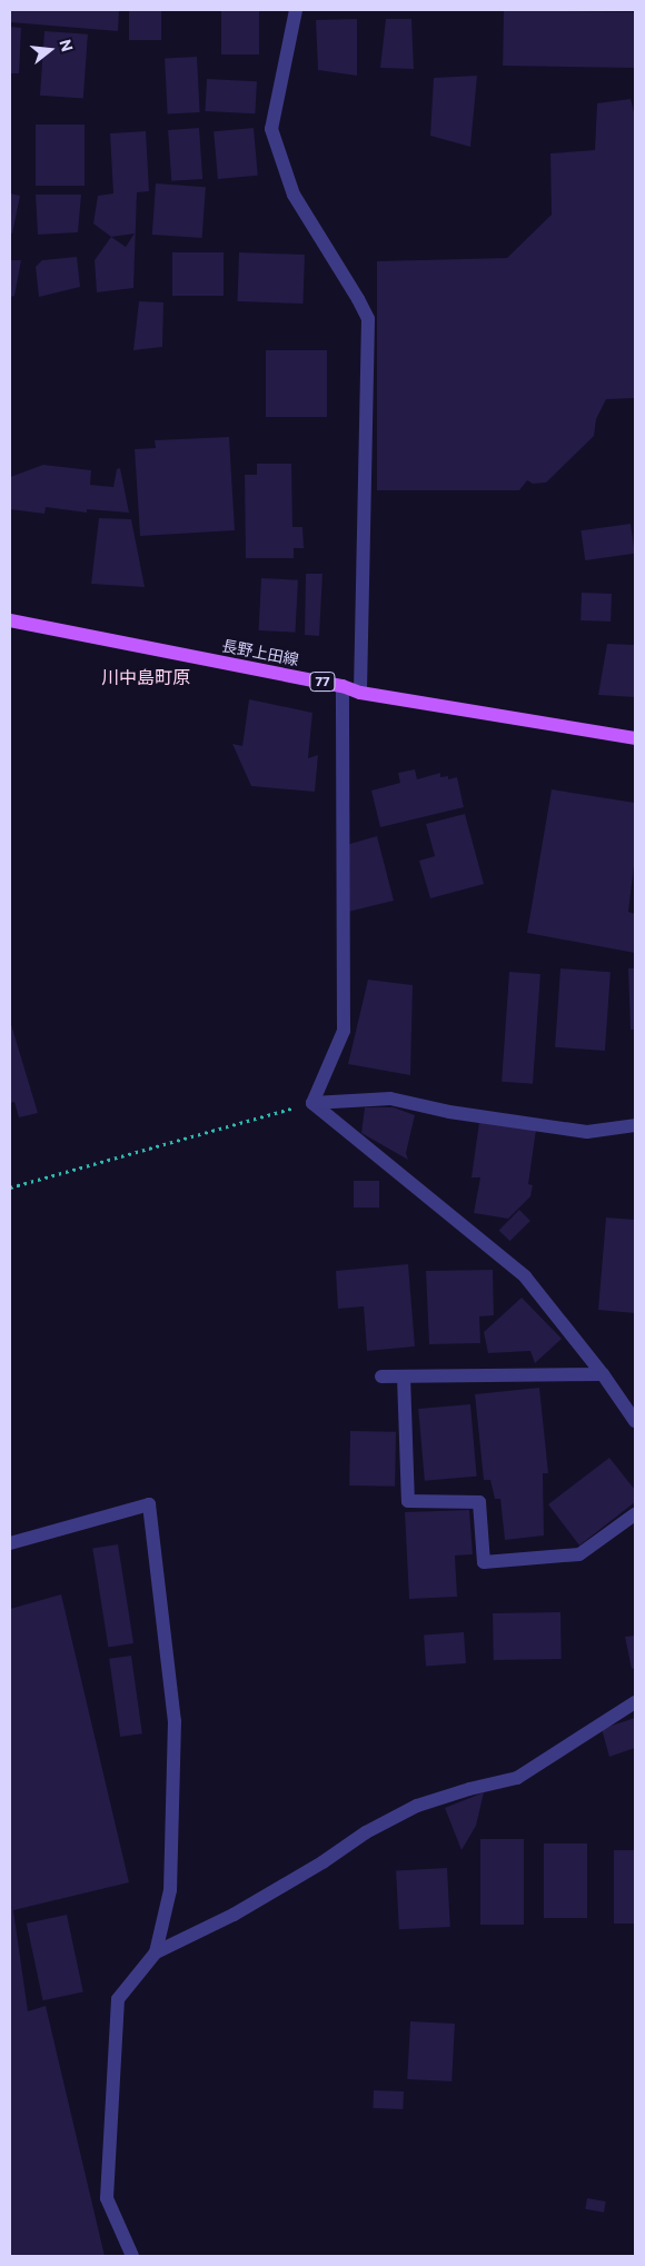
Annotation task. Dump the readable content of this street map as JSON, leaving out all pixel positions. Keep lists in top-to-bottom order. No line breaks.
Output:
{"streets":{"main road":["長野上田線","77"]},"districts":["川中島町原"],"north":"right"}
